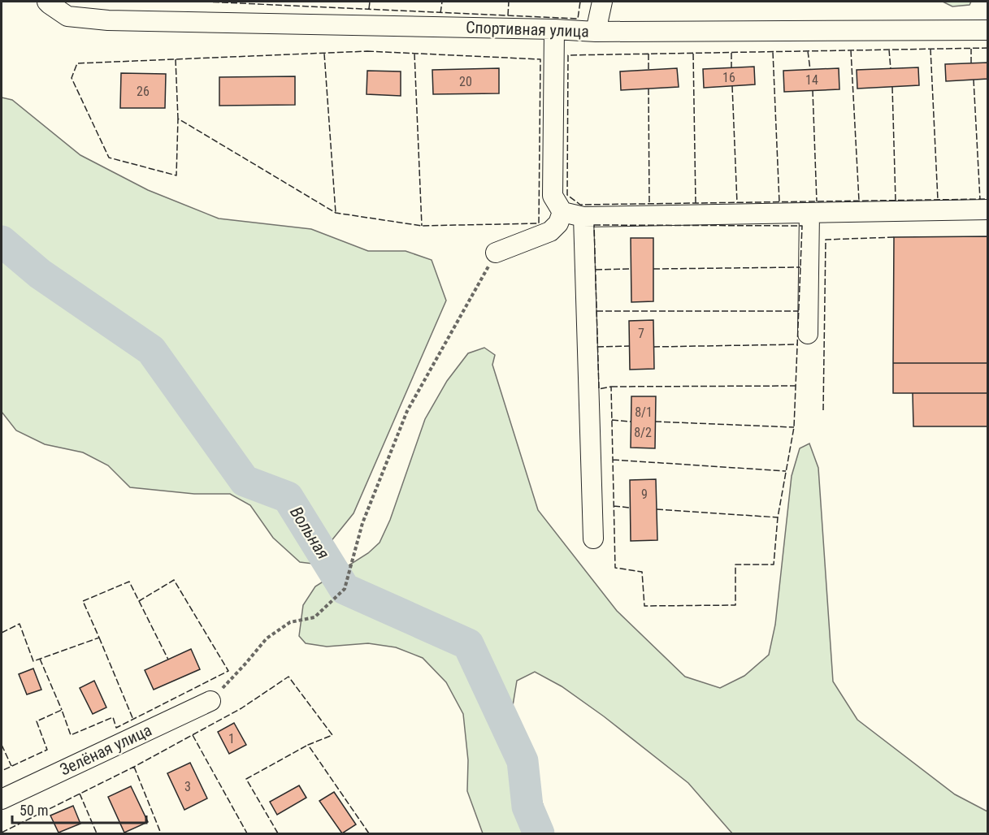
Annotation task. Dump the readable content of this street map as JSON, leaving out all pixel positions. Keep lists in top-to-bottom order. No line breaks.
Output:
{"streets":{"street":["Спортивная улица","Зелёная улица"]},"water":["Вольная"],"house_numbers":["16","14","20","26","7","8/1","8/2","9","1","3"],"scale_bar":"50 m"}
